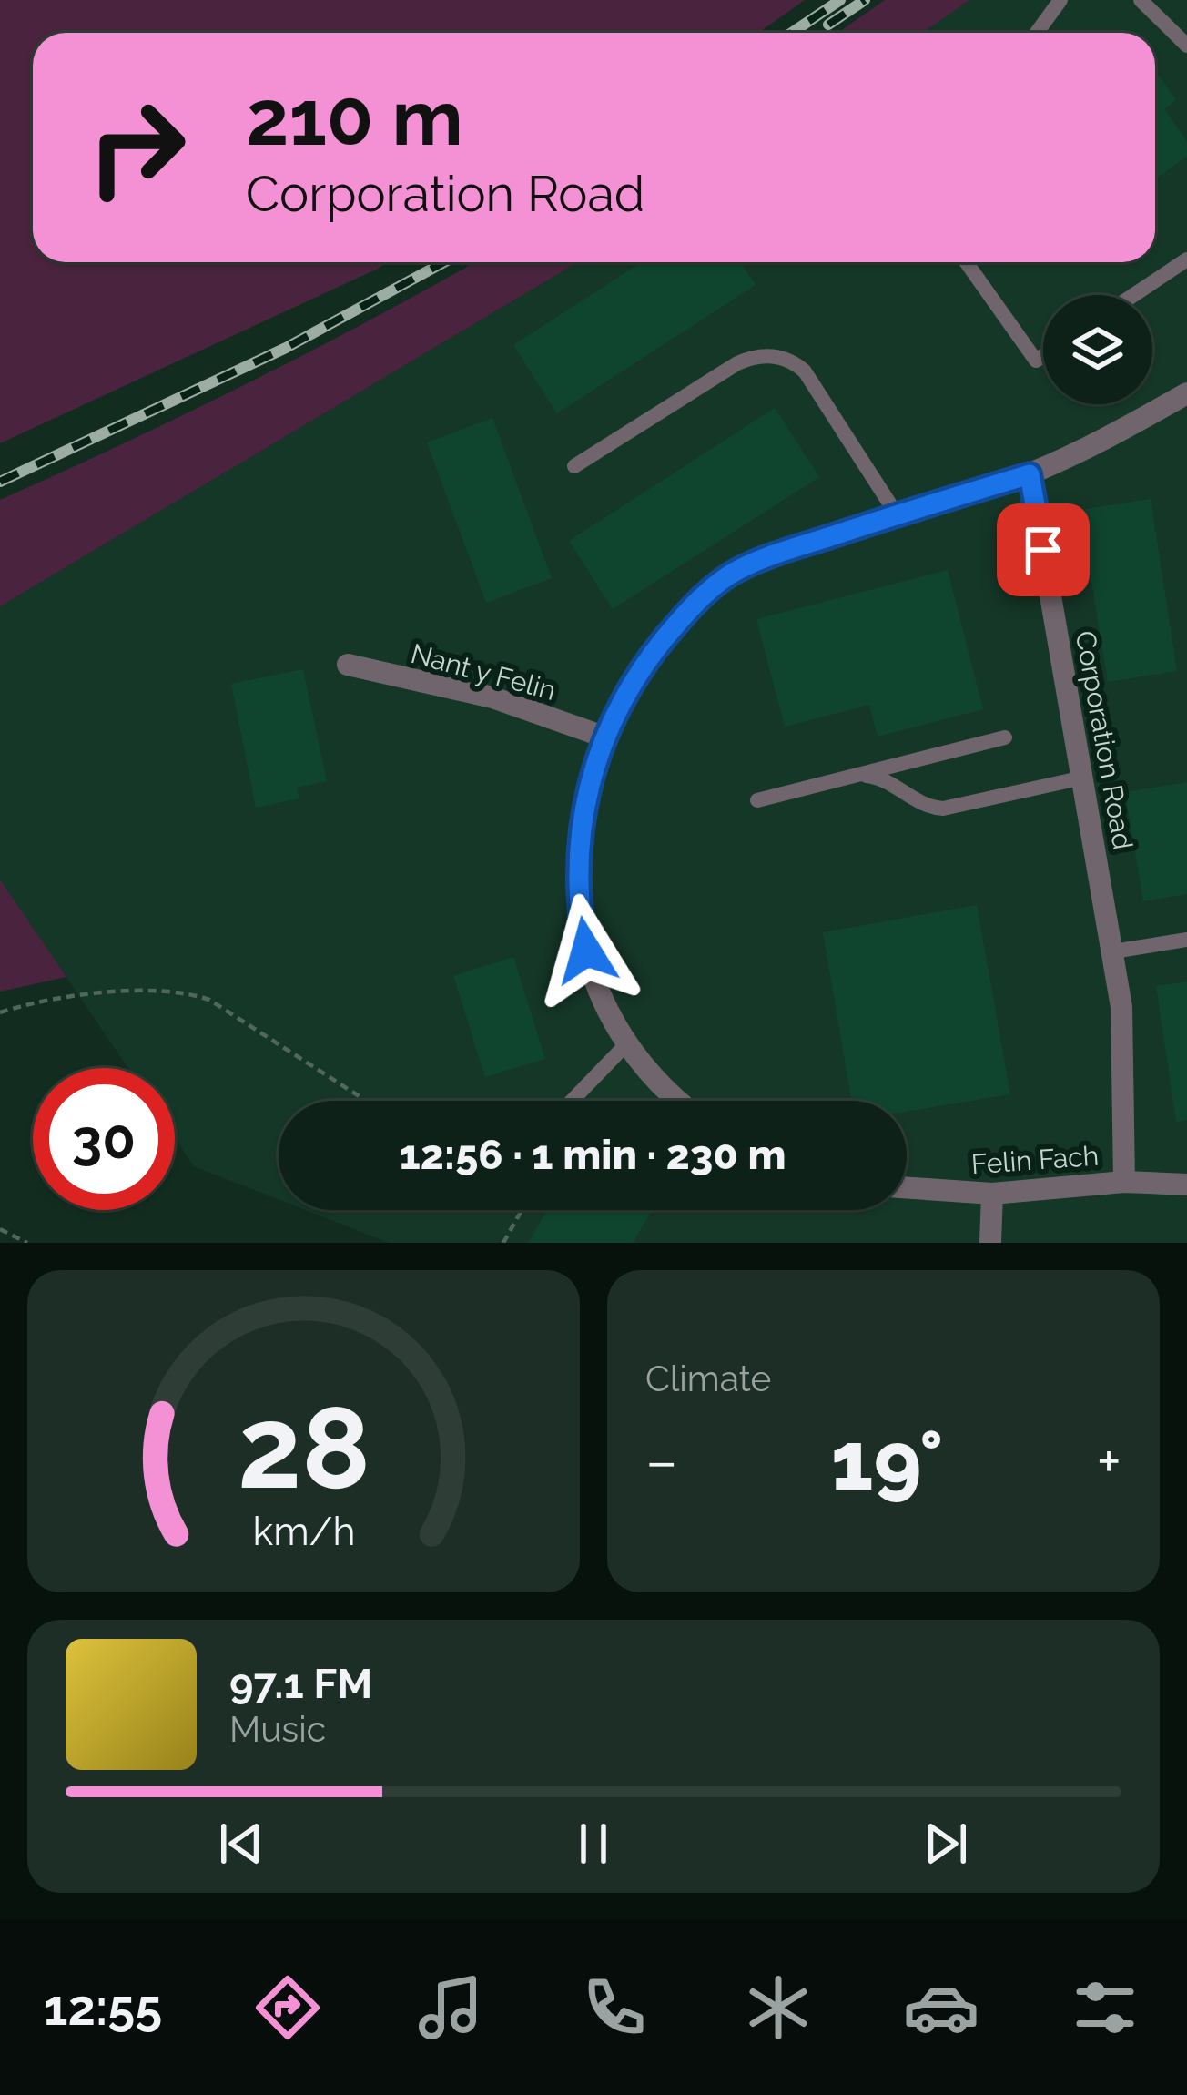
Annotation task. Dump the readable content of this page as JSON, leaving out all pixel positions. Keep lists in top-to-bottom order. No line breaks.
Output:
{"streets":{"street":["Nant y Felin","Corporation Road","Felin Fach"]},"crossings":[["Corporation Road","Felin Fach"]],"page":{"turn":["210 m","Corporation Road"],"limit":"30","trip":"12:56 · 1 min · 230 m","tile":"Climate","heat":["−","19°","+"],"song":["97.1 FM","Music"],"tabs":"12:55","gauge":["28","km/h"]}}
